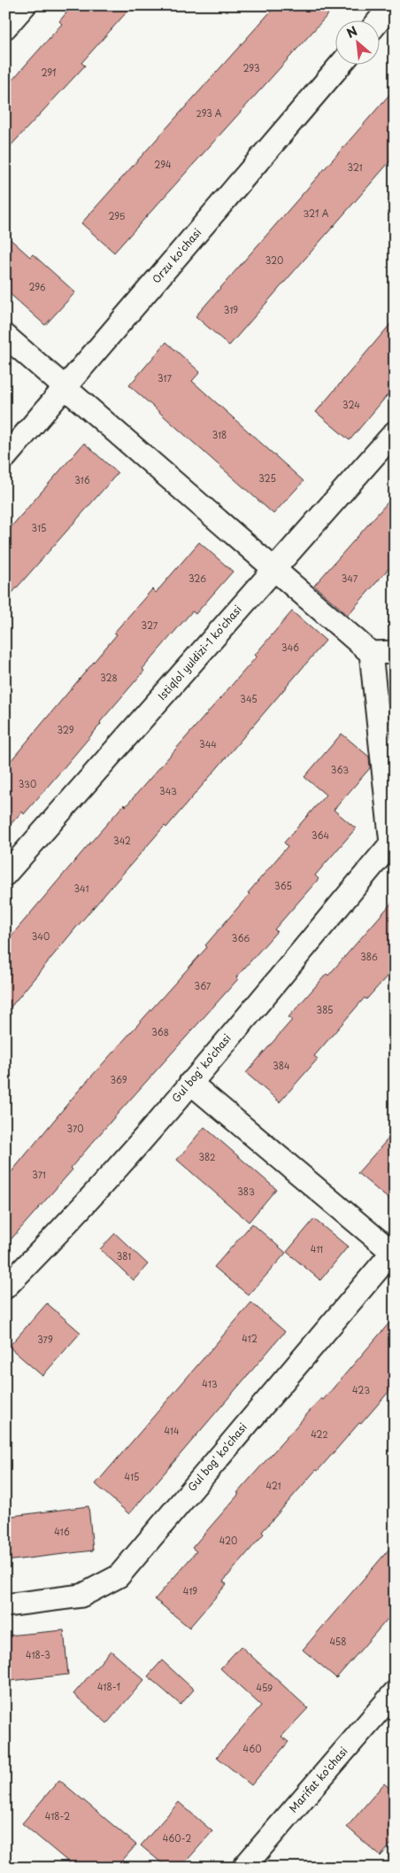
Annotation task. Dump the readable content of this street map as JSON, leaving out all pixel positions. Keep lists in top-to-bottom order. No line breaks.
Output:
{"streets":{"street":["Orzu ko'chasi","Istiqlol yuldizi-1 ko'chasi","Gul bog' ko'chasi","Marifat ko'chasi"]},"house_numbers":["293","291","293 А","294","321","321 А","295","320","296","319","317","324","318","325","316","315","326","347","327","346","328","345","329","344","363","330","343","364","342","365","341","340","366","386","367","385","368","384","369","370","382","371","383","411","381","412","379","413","423","414","422","415","421","416","420","419","458","418-3","418-1","459","460","418-2","460-2"],"north":"top left"}
